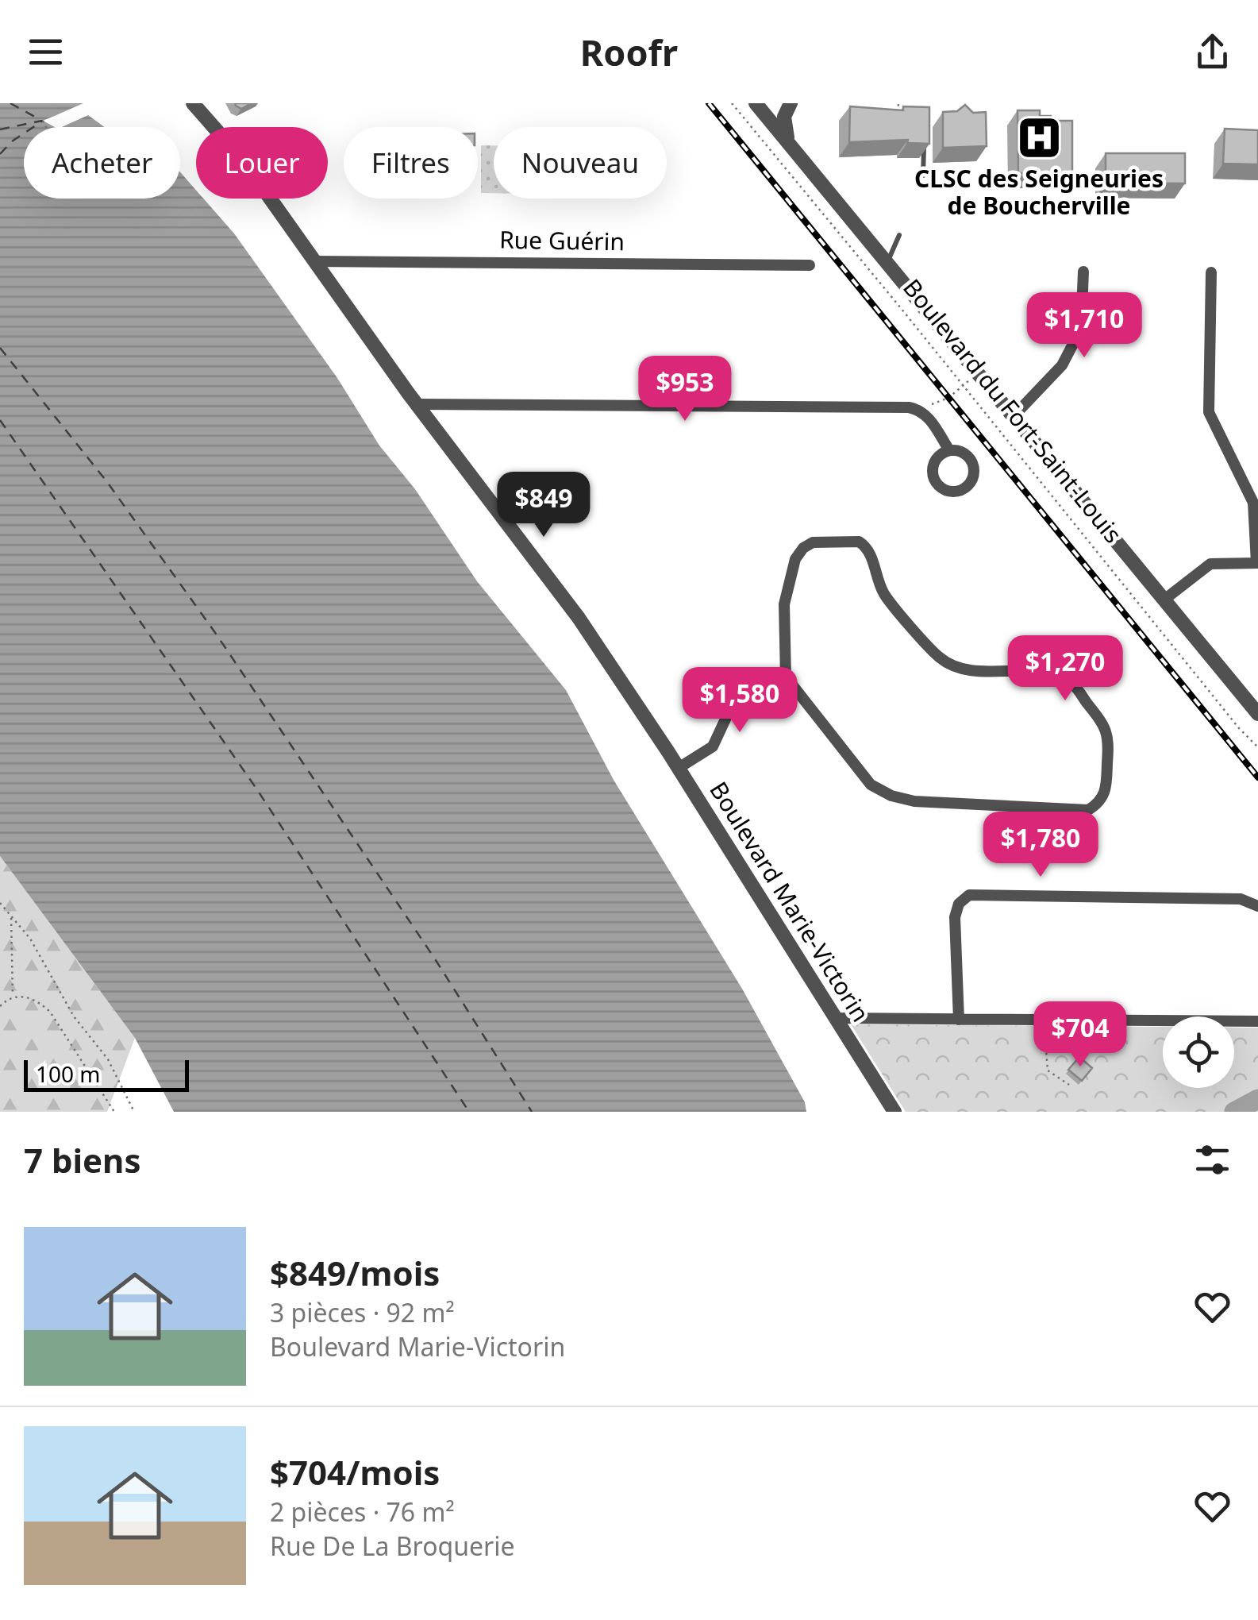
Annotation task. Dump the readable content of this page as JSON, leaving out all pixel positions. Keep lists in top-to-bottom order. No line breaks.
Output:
{"streets":{"street":["Rue Guérin","Boulevard du Fort-Saint-Louis","Boulevard Marie-Victorin"]},"crossings":[["Rue Guérin","Boulevard Marie-Victorin"]],"places":{"hospital":["CLSC des Seigneuries de Boucherville"]},"scale_bar":"100 m","page":{"header":"Roofr","chip":["Acheter","Louer","Filtres","Nouveau"],"price":["$1,710","$953","$849","$1,270","$1,580","$1,780","$704"],"scale":"100 m","heading":"7 biens","list":[{"name":"$849/mois","note":"3 pièces · 92 m² · Boulevard Marie-Victorin"},{"name":"$704/mois","note":"2 pièces · 76 m² · Rue De La Broquerie"}]}}
